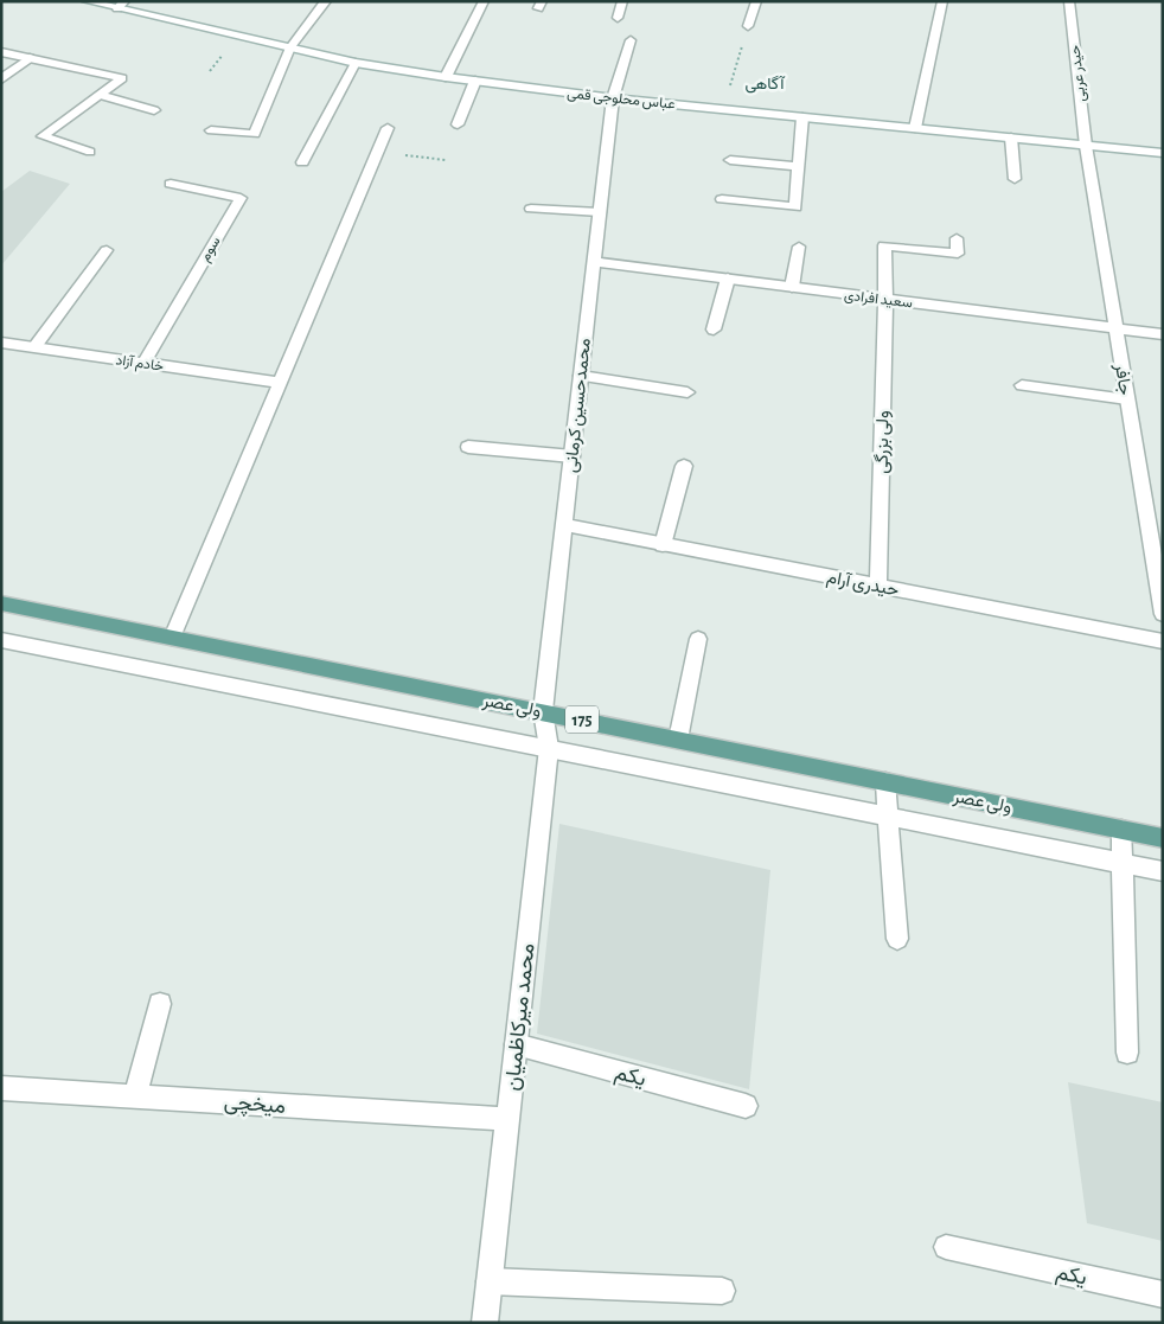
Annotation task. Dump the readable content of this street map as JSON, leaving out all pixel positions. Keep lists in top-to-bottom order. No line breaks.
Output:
{"streets":{"main road":["ولی عصر","175"],"street":["حیدر عربی","عباس محلوجی قمی","سوم","سعید افرادی","خادم آزاد","جافر","محمدحسین کرمانی","ولی بزرگی","حیدری آرام","محمد میرکاظمیان","یکم","میخچی"]},"crossings":[["حیدر عربی","عباس محلوجی قمی"],["حیدر عربی","جافر"],["عباس محلوجی قمی","جافر"],["عباس محلوجی قمی","محمدحسین کرمانی"],["سوم","خادم آزاد"],["سعید افرادی","جافر"],["سعید افرادی","محمدحسین کرمانی"],["سعید افرادی","ولی بزرگی"],["محمدحسین کرمانی","حیدری آرام"],["محمدحسین کرمانی","ولی عصر"],["محمدحسین کرمانی","محمد میرکاظمیان"],["ولی بزرگی","حیدری آرام"],["ولی عصر","محمد میرکاظمیان"],["محمد میرکاظمیان","یکم"],["محمد میرکاظمیان","میخچی"]],"districts":["آگاهی"]}
